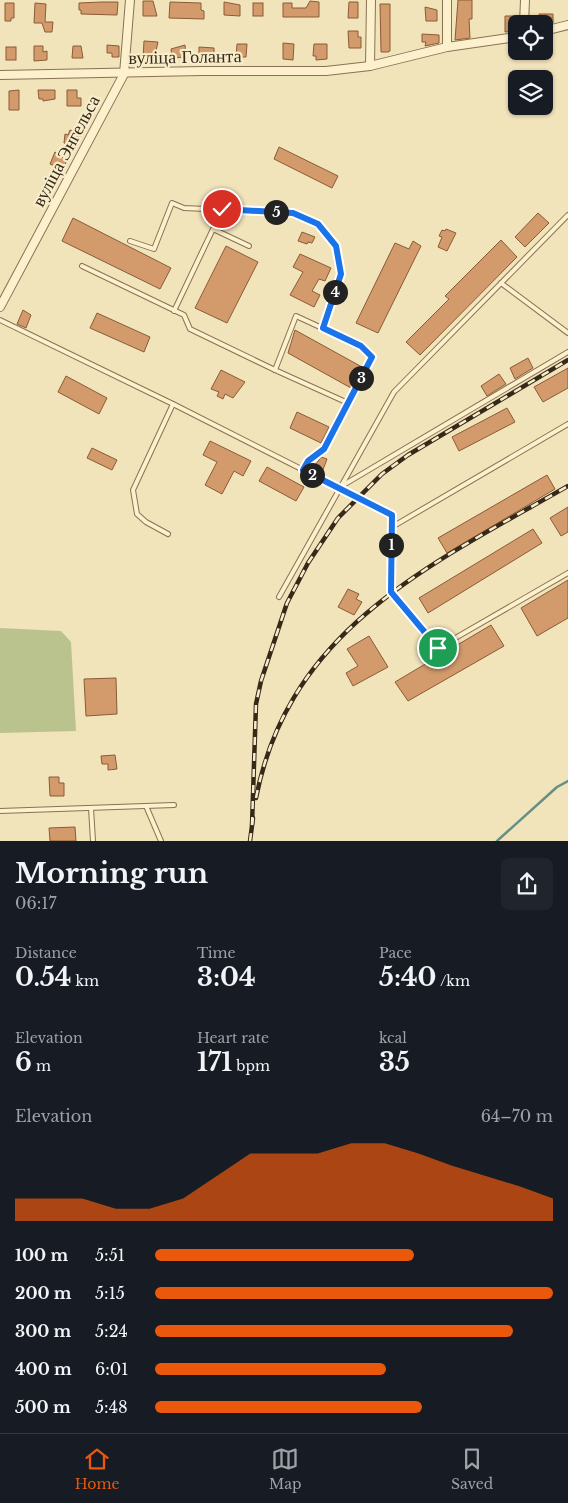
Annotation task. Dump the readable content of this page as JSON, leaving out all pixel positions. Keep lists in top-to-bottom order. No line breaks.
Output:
{"streets":{"street":["вуліца Голанта","вуліца Энгельса"]},"crossings":[["вуліца Голанта","вуліца Энгельса"]],"page":{"pins":["5","4","3","2","1"],"heading":["Morning run","06:17"],"stats":[["Distance","0.54 km"],["Time","3:04"],["Pace","5:40 /km"],["Elevation","6 m"],["Heart rate","171 bpm"],["kcal","35"]],"chart":["Elevation","64–70 m"],"list":[{"name":"100 m","note":"5:51"},{"name":"200 m","note":"5:15"},{"name":"300 m","note":"5:24"},{"name":"400 m","note":"6:01"},{"name":"500 m","note":"5:48"}],"tabs":["Home","Map","Saved"]}}
